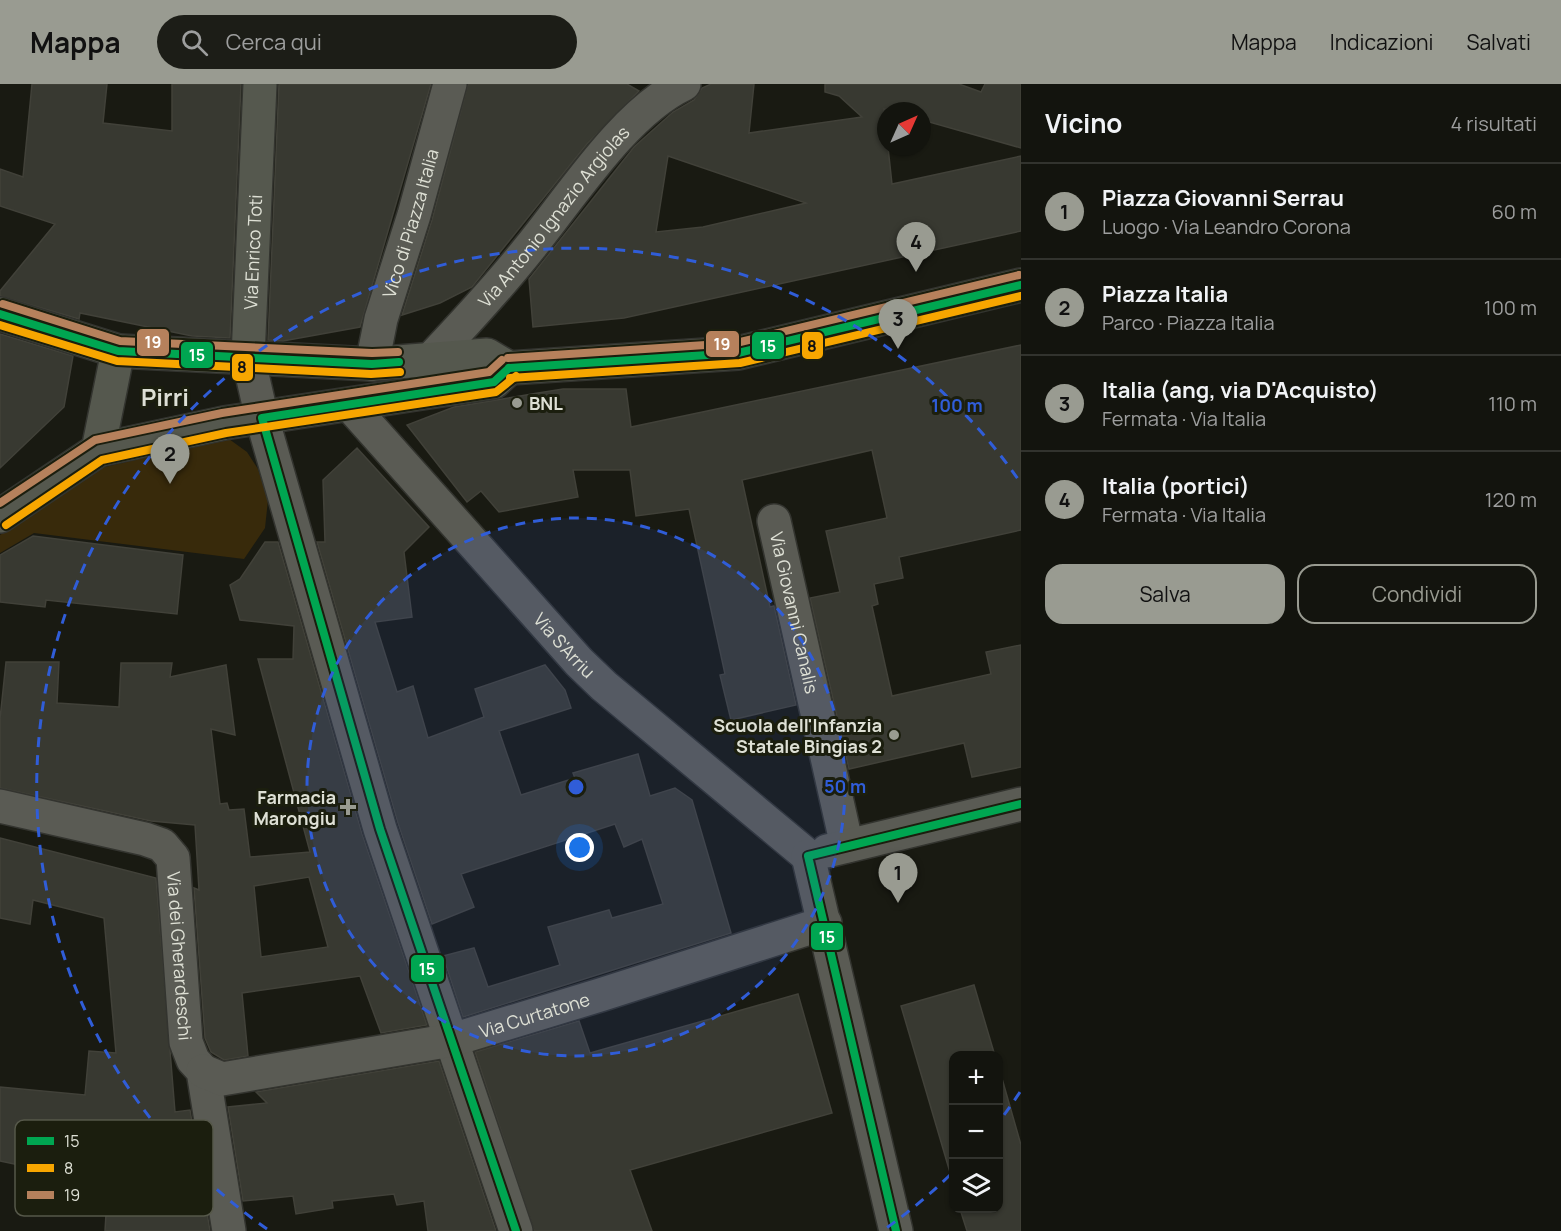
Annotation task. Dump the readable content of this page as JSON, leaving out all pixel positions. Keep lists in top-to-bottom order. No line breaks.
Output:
{"streets":{"street":["Via Antonio Ignazio Argiolas","Vico di Piazza Italia","Via Enrico Toti","Via Giovanni Canalis","Via S'Arriu","Via dei Gherardeschi","Via Curtatone"]},"crossings":[["Via Enrico Toti","Via Curtatone"],["Via dei Gherardeschi","Via Curtatone"]],"districts":["Pirri"],"places":{"other":["BNL","Scuola dell'Infanzia Statale Bingias 2"],"health":["Farmacia Marongiu"]},"lines":["transit line 19","transit line 15","transit line 8"],"legend":["15","8","19"],"north":"top right","page":{"header":"Mappa","search":"Cerca qui","nav":["Mappa","Indicazioni","Salvati"],"heading":["Vicino","4 risultati"],"list":[{"mark":"1","name":"Piazza Giovanni Serrau","note":"Luogo · Via Leandro Corona","value":"60 m"},{"mark":"2","name":"Piazza Italia","note":"Parco · Piazza Italia","value":"100 m"},{"mark":"3","name":"Italia (ang, via D'Acquisto)","note":"Fermata · Via Italia","value":"110 m"},{"mark":"4","name":"Italia (portici)","note":"Fermata · Via Italia","value":"120 m"}],"pins":["4","3","2","1"],"buttons":["Salva","Condividi"],"map_buttons":["+","−"]},"rings":["100 m","50 m"]}
